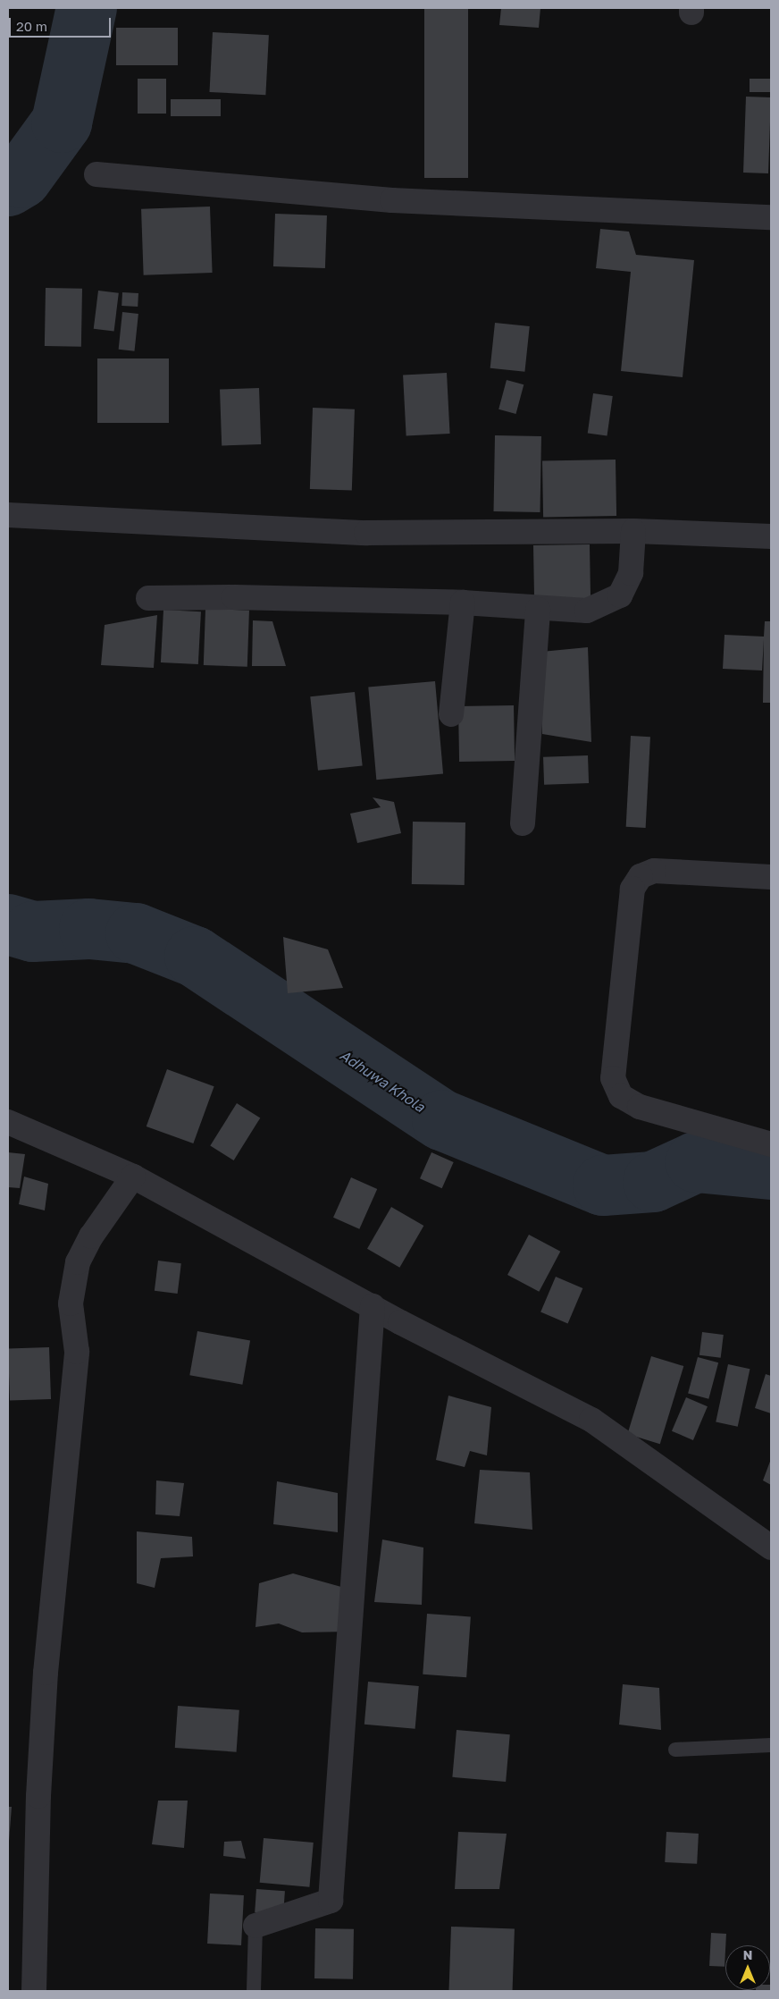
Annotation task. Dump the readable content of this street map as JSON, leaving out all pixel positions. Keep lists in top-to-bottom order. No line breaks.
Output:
{"water":["Adhuwa Khola"],"scale_bar":"20 m","north":"top"}
